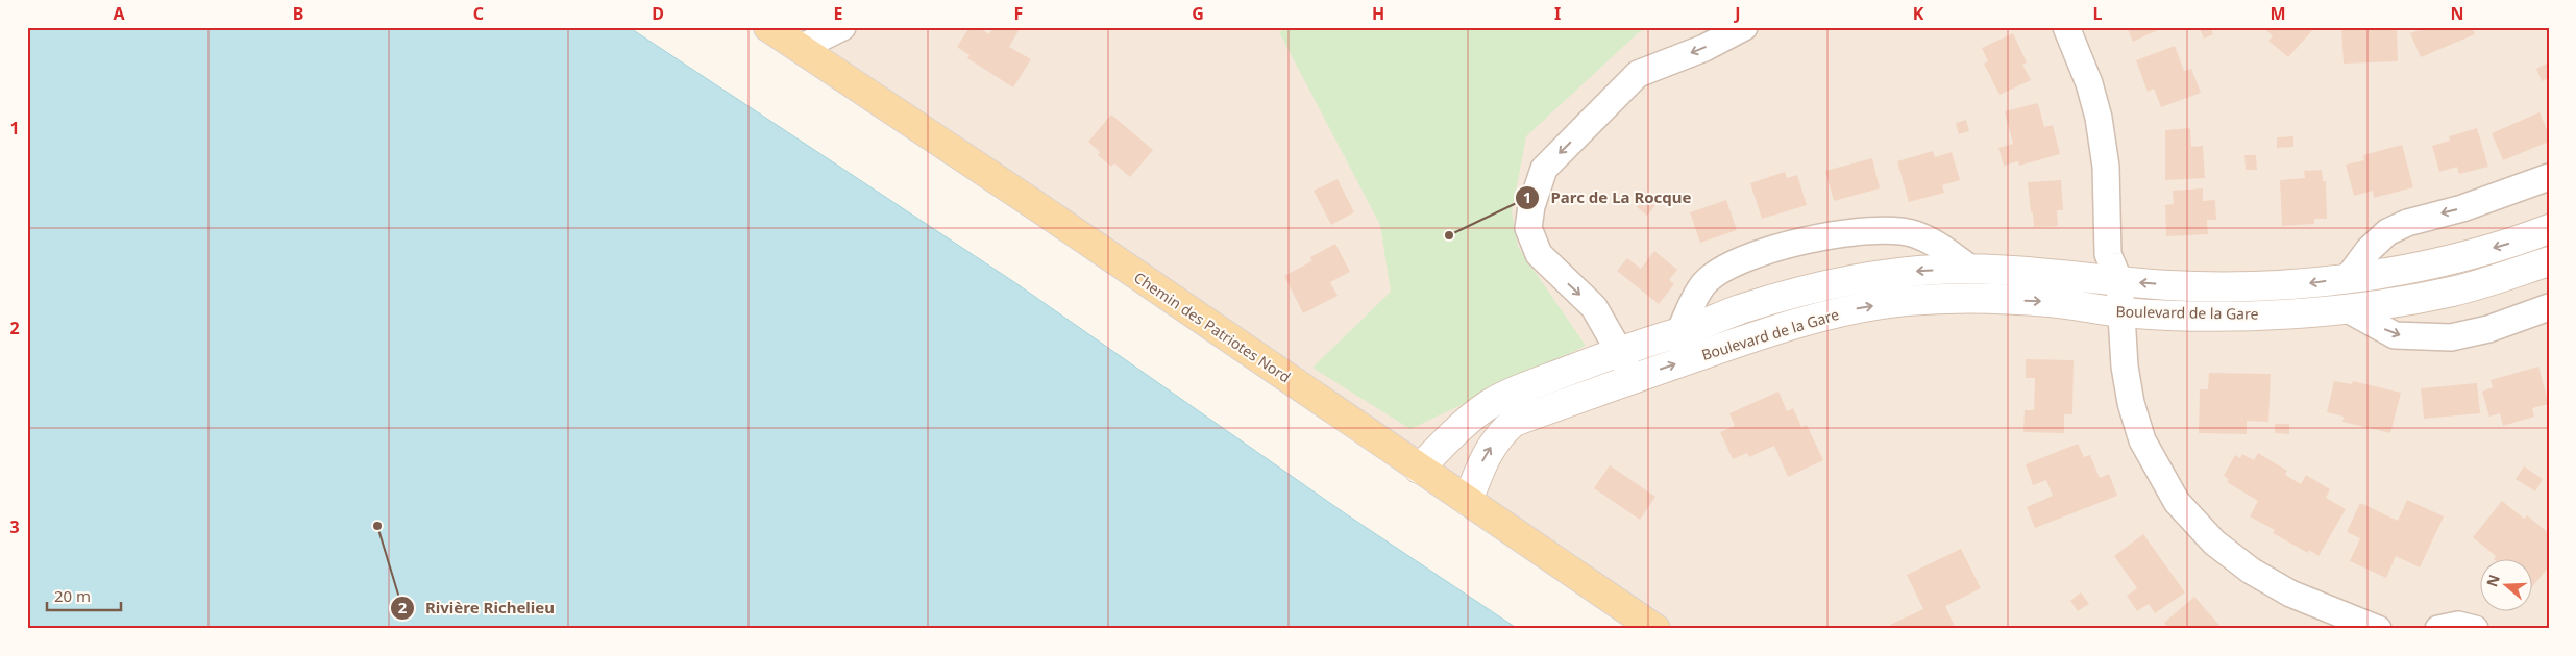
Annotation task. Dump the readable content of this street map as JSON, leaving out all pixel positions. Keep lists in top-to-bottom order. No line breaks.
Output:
{"streets":{"main road":["Chemin des Patriotes Nord"],"street":["Boulevard de la Gare"]},"crossings":[["Boulevard de la Gare","Chemin des Patriotes Nord"]],"places":["Parc de La Rocque","Rivière Richelieu"],"scale_bar":"20 m","north":"left","grid":{"columns":["A","B","C","D","E","F","G","H","I","J","K","L","M","N"],"rows":["1","2","3"]}}
